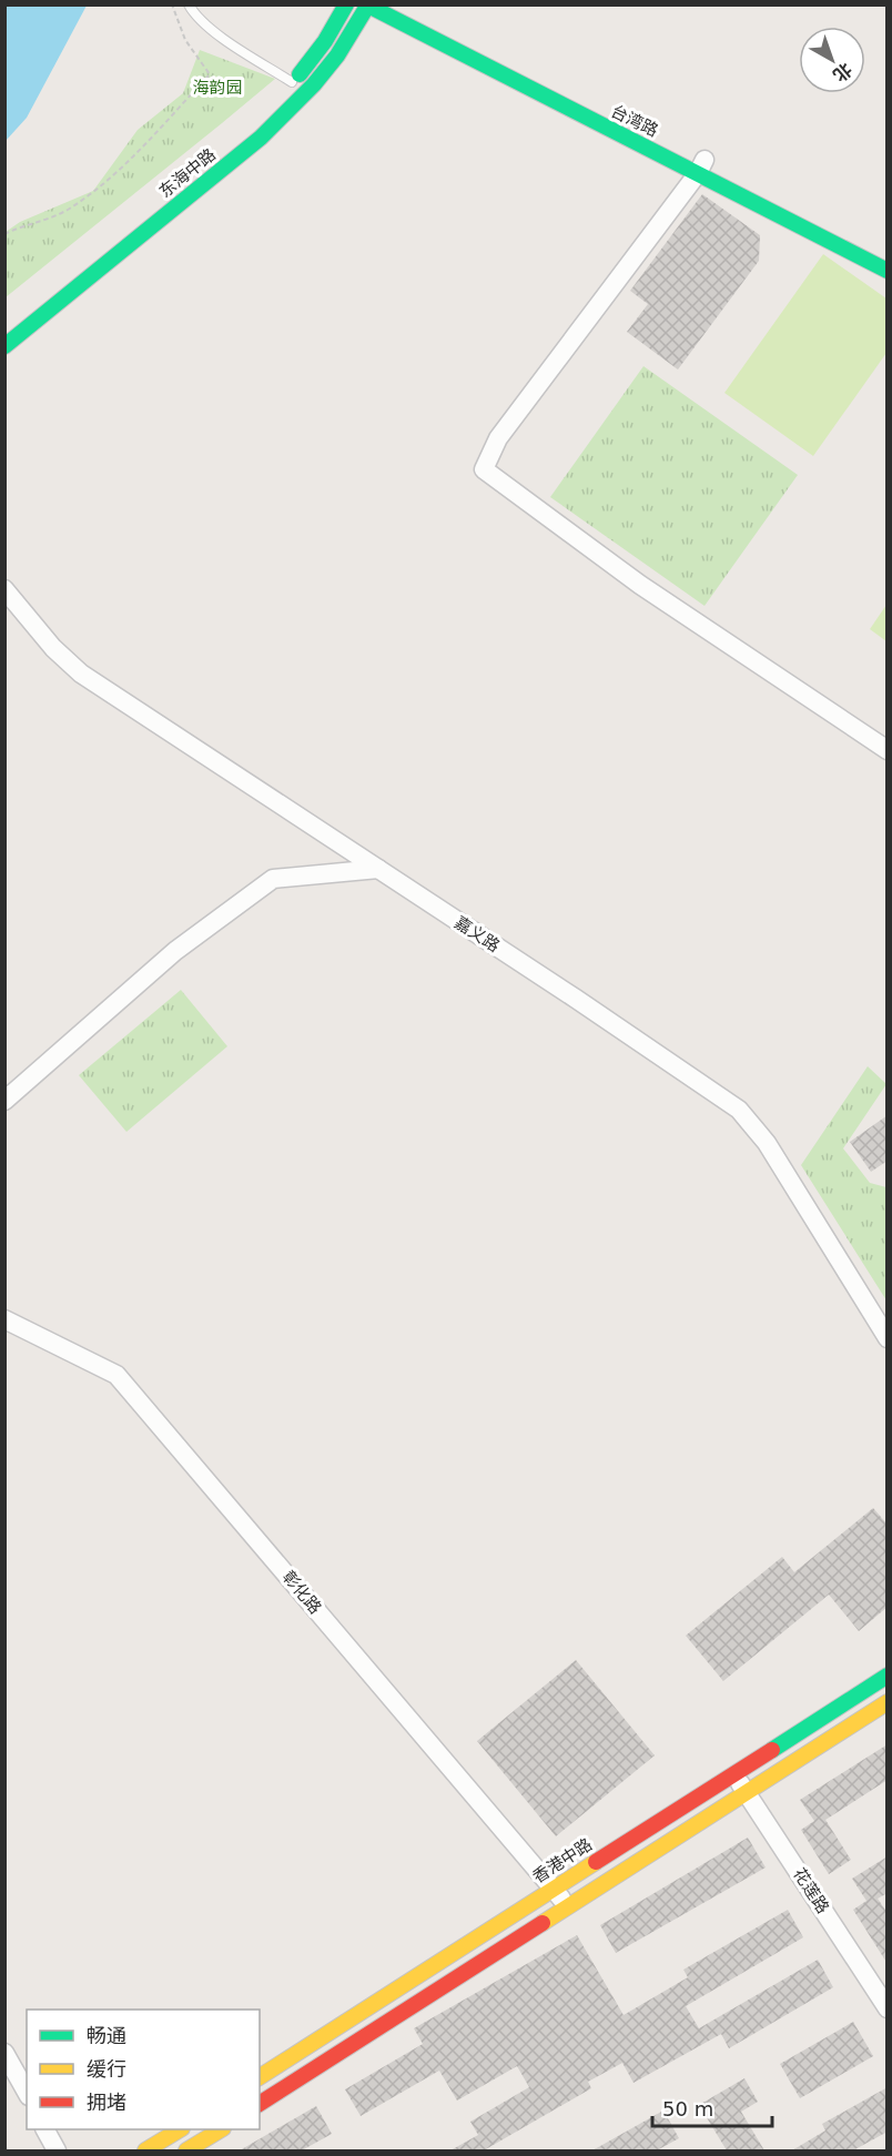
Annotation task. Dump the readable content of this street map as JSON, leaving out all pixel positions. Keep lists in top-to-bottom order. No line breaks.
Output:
{"streets":{"main road":["台湾路","东海中路","香港中路"],"street":["嘉义路","彰化路","花莲路"]},"crossings":[["台湾路","东海中路"],["彰化路","香港中路"],["香港中路","花莲路"]],"parks":["海韵园"],"legend":["畅通","缓行","拥堵"],"scale_bar":"50 m","north":"bottom right"}
